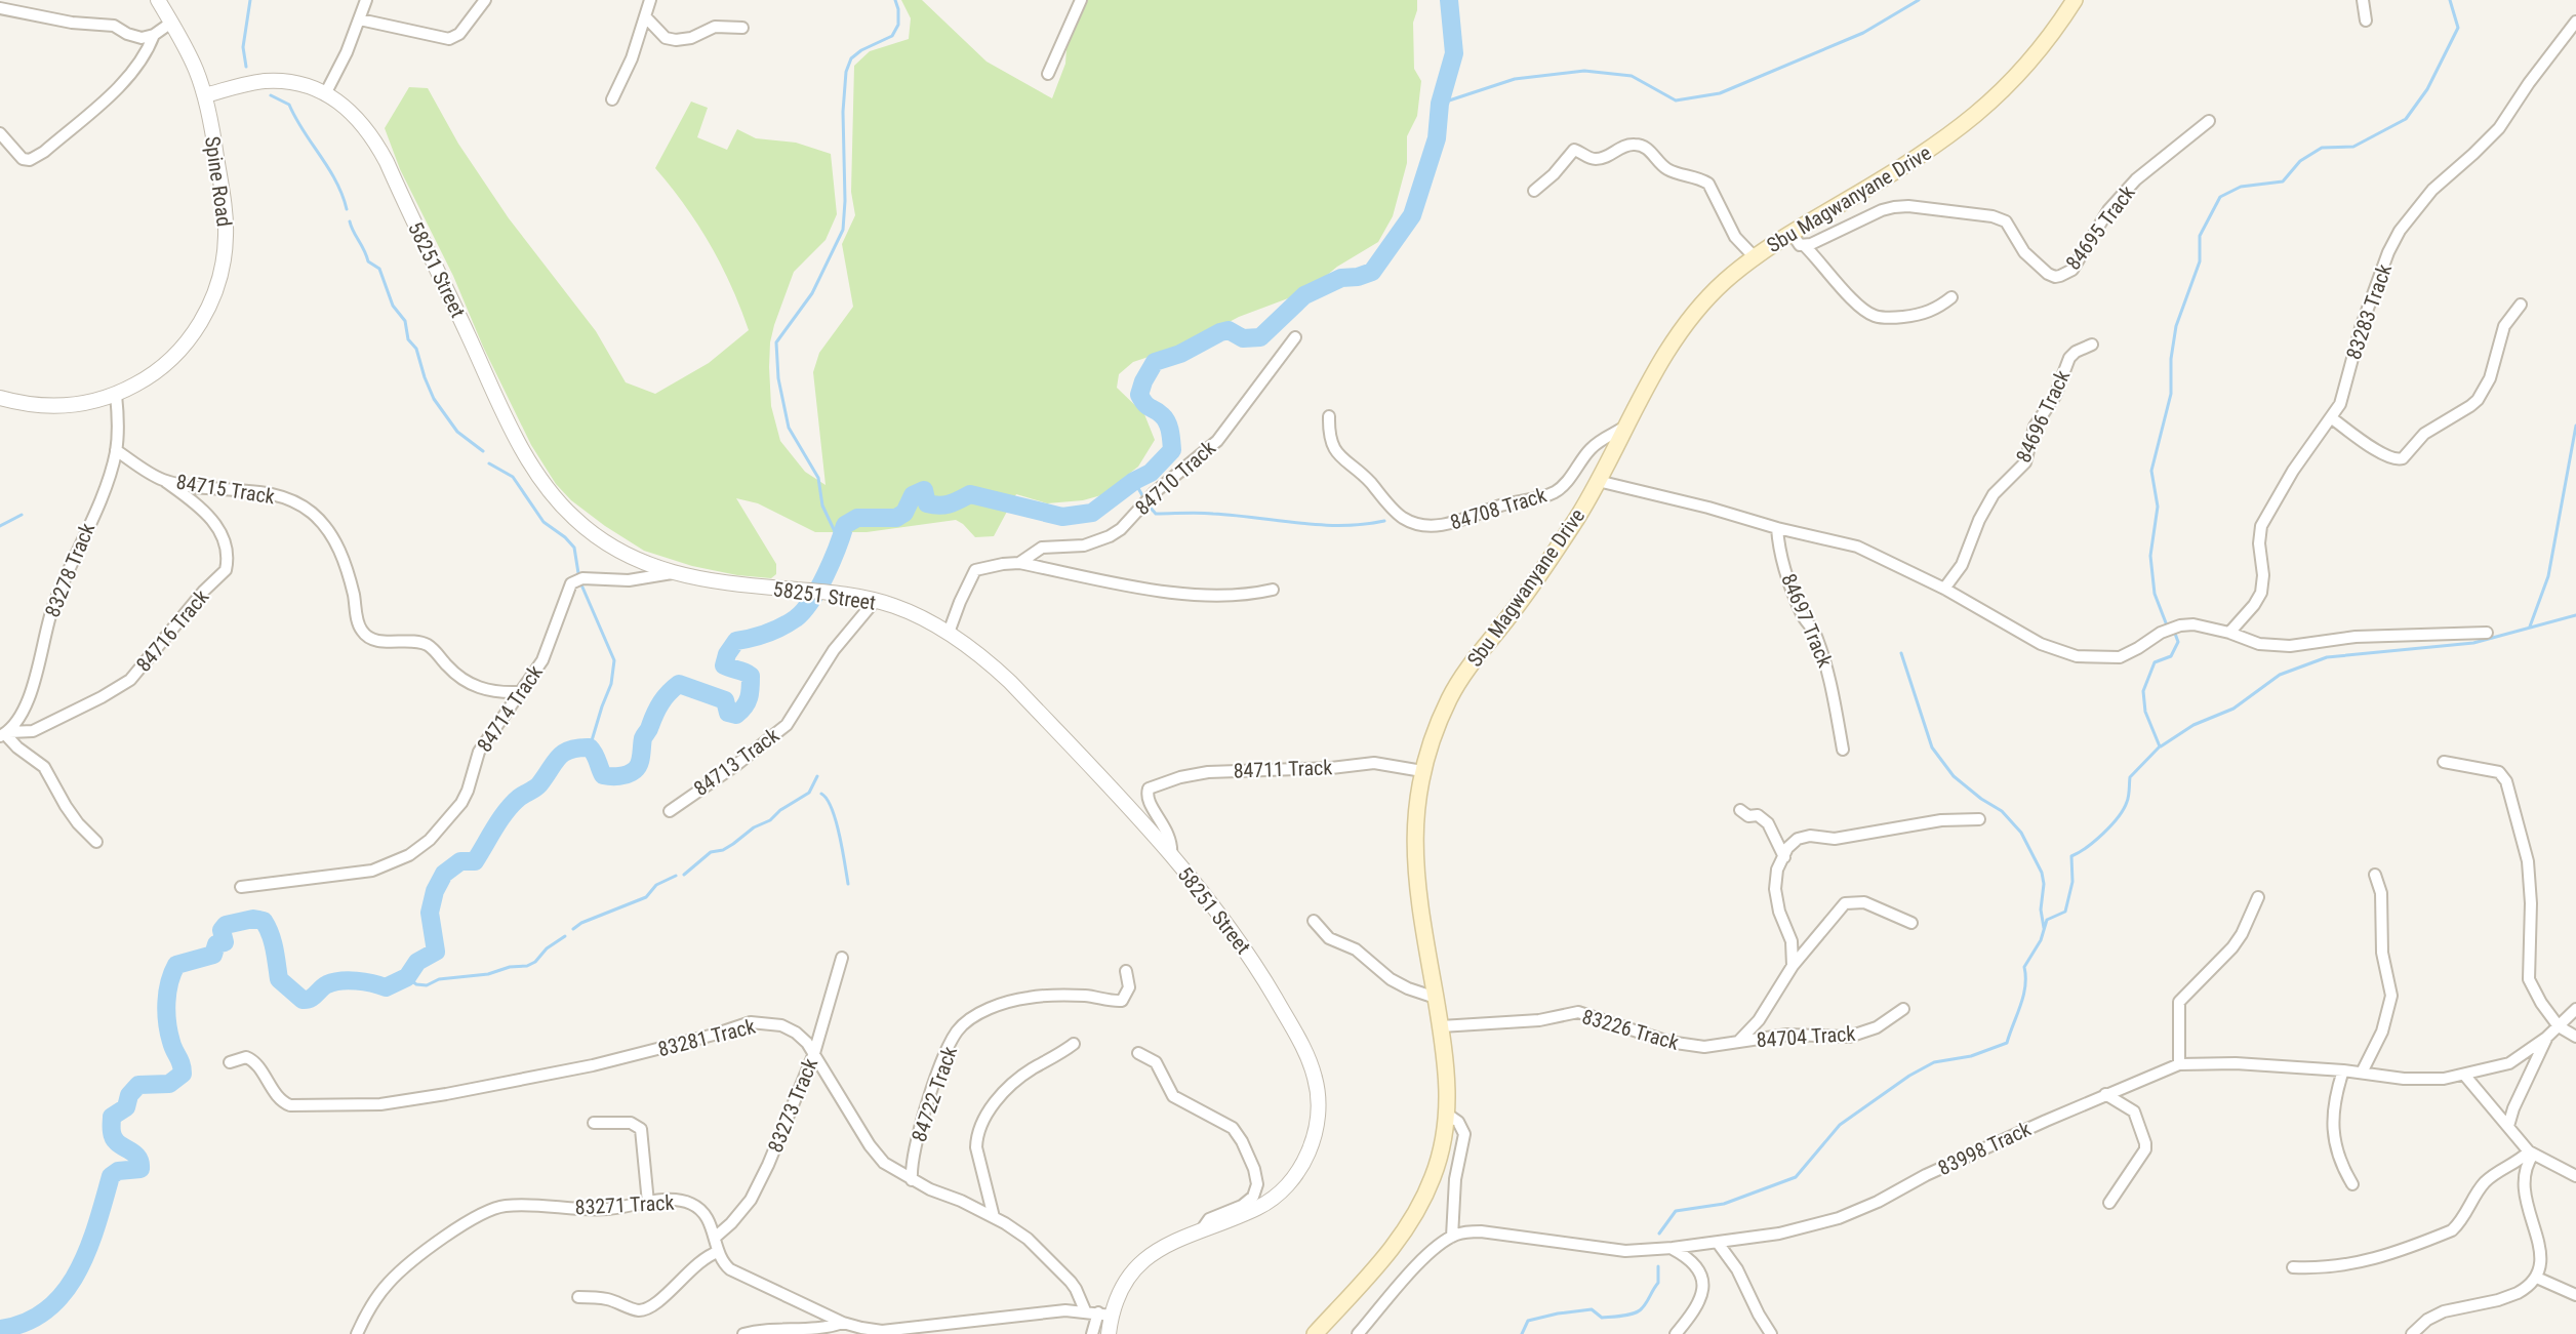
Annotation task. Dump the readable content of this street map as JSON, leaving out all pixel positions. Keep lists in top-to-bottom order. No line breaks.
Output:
{"streets":{"main road":["Sbu Magwanyane Drive"],"street":["Spine Road","84695 Track","58251 Street","83283 Track","84696 Track","84710 Track","84715 Track","84708 Track","83278 Track","84697 Track","84716 Track","84714 Track","84713 Track","84711 Track","83226 Track","84704 Track","83281 Track","84722 Track","83273 Track","83998 Track","83271 Track"]},"crossings":[["Spine Road","58251 Street"],["Spine Road","83278 Track"],["Sbu Magwanyane Drive","84708 Track"],["Sbu Magwanyane Drive","84711 Track"],["Sbu Magwanyane Drive","83226 Track"],["58251 Street","84714 Track"],["58251 Street","84713 Track"],["58251 Street","84711 Track"],["58251 Street","83271 Track"],["84715 Track","83278 Track"],["84715 Track","84716 Track"],["84715 Track","84714 Track"],["83278 Track","84716 Track"],["83226 Track","84704 Track"],["83281 Track","84722 Track"],["83281 Track","83273 Track"],["83281 Track","83271 Track"],["83273 Track","83271 Track"]]}
